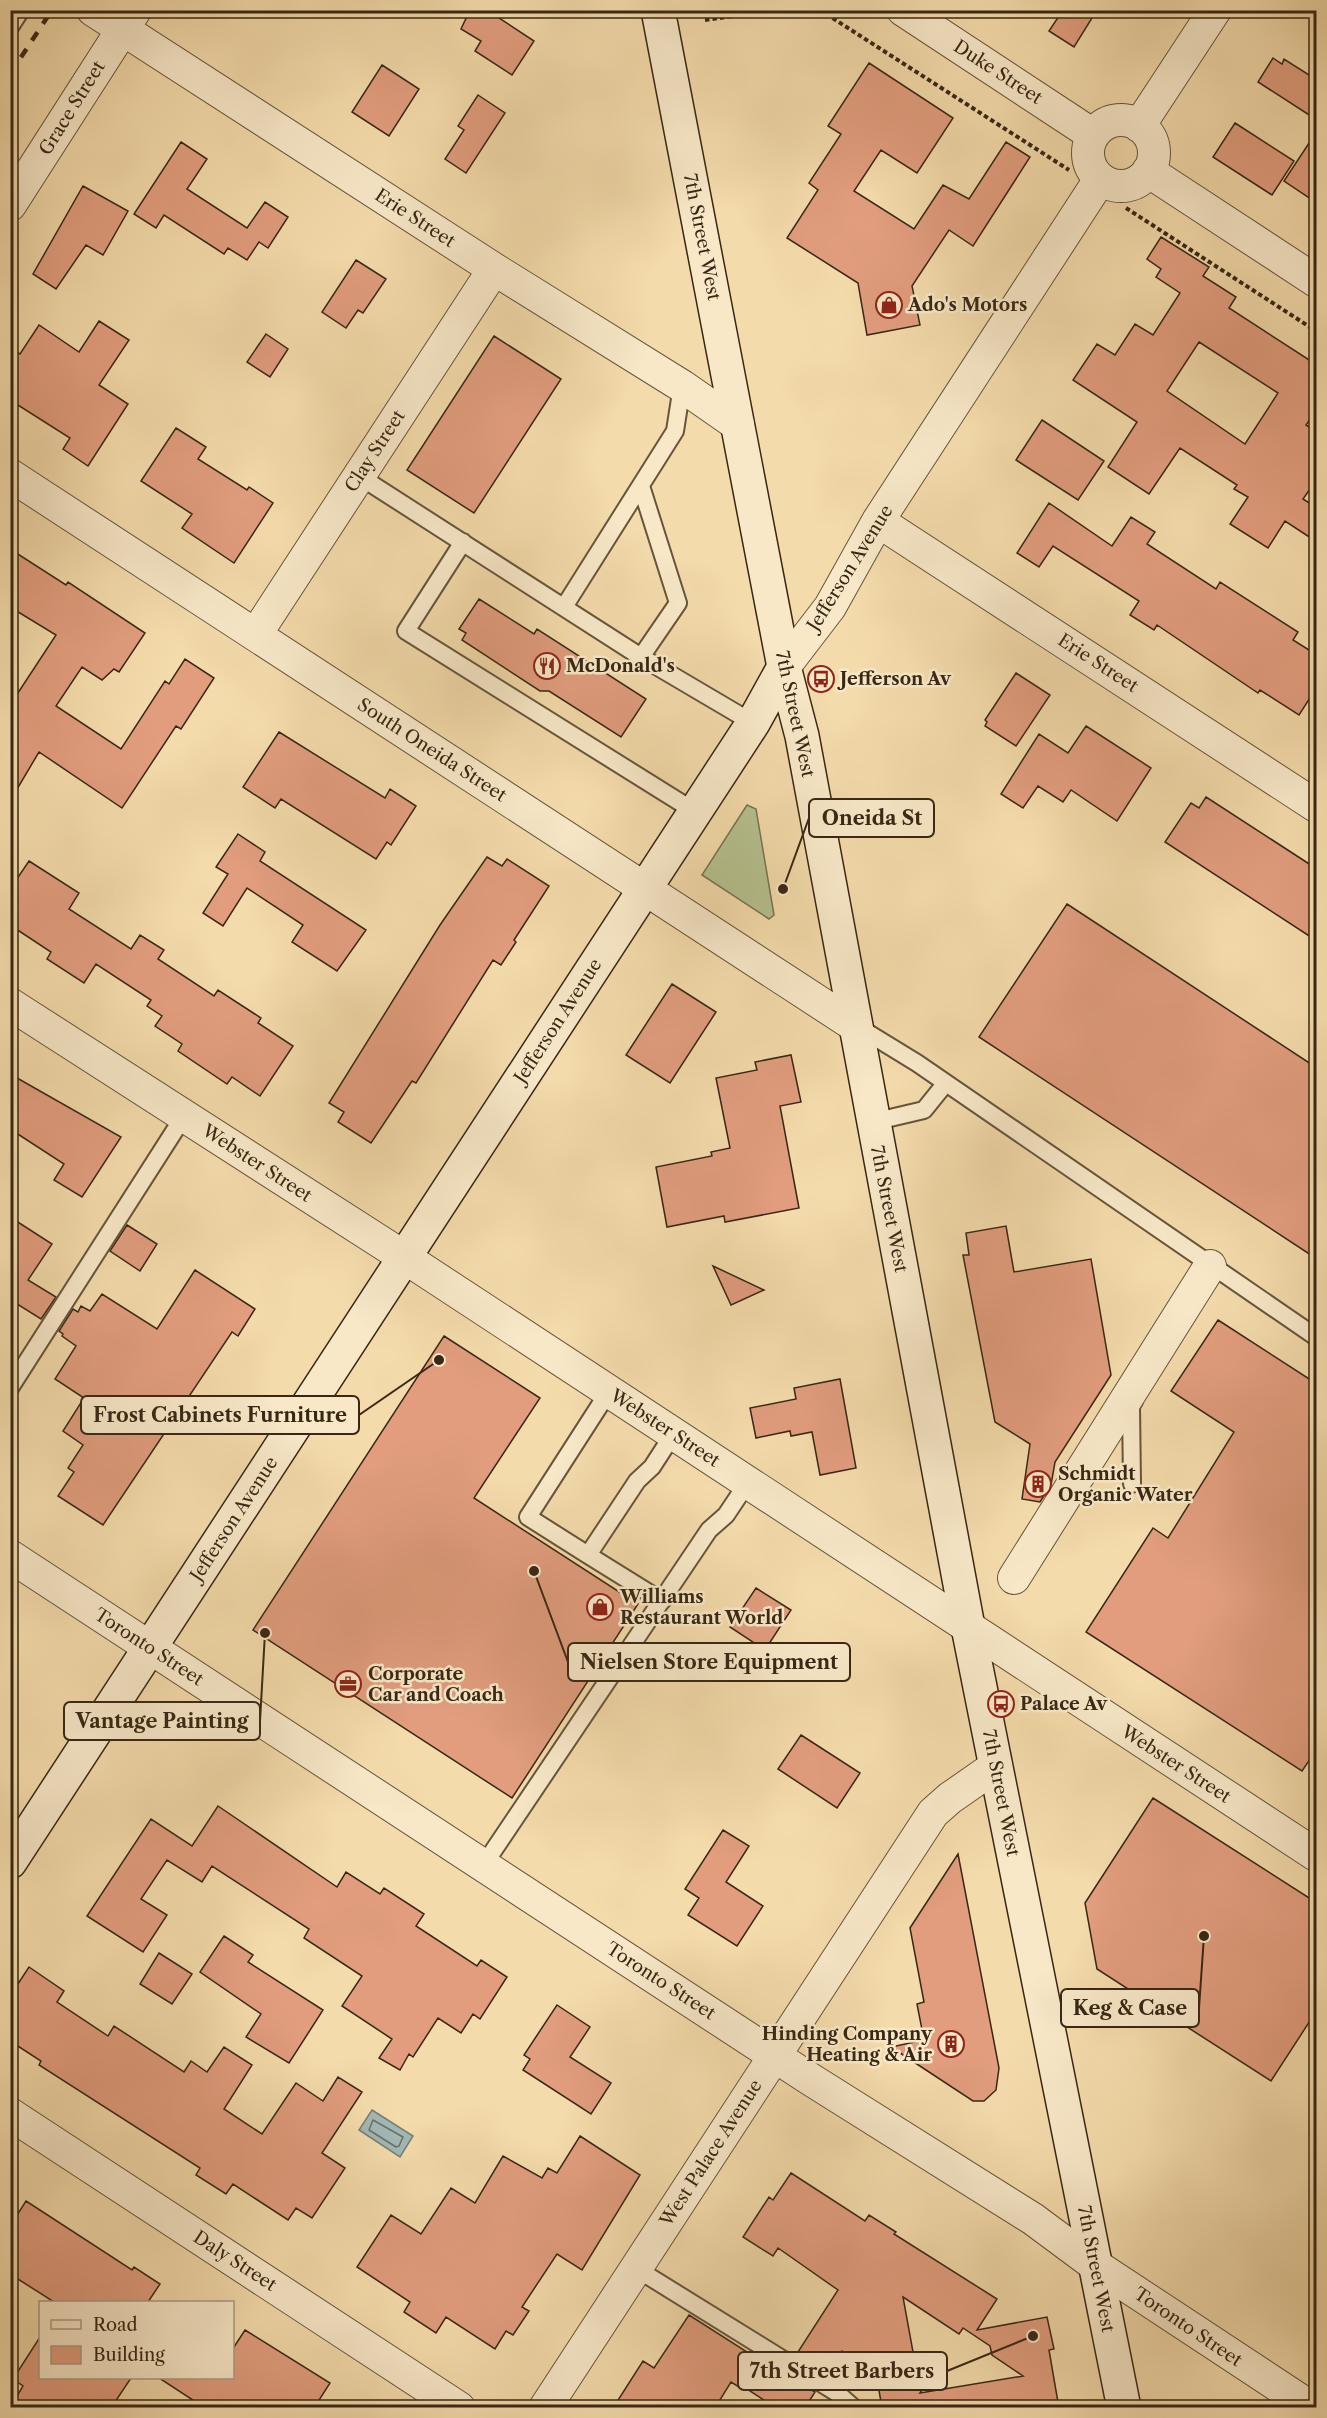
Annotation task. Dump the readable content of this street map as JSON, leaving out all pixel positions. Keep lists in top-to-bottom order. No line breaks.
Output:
{"streets":{"main road":["7th Street West","Jefferson Avenue"],"street":["Duke Street","Grace Street","Erie Street","Clay Street","South Oneida Street","Webster Street","Toronto Street","West Palace Avenue","Daly Street"]},"crossings":[["Duke Street","Jefferson Avenue"],["Grace Street","Erie Street"],["Erie Street","7th Street West"],["Erie Street","Clay Street"],["Erie Street","Jefferson Avenue"],["7th Street West","Jefferson Avenue"],["7th Street West","South Oneida Street"],["7th Street West","Webster Street"],["7th Street West","Toronto Street"],["7th Street West","West Palace Avenue"],["Clay Street","South Oneida Street"],["Jefferson Avenue","South Oneida Street"],["Jefferson Avenue","Webster Street"],["Jefferson Avenue","Toronto Street"],["Toronto Street","West Palace Avenue"]],"places":{"shop":["Ado's Motors","Williams Restaurant World"],"restaurant":["McDonald's"],"bus stop":["Jefferson Av","Palace Av"],"other":["Oneida St","Frost Cabinets Furniture","Nielsen Store Equipment","Vantage Painting","Keg & Case","7th Street Barbers"],"building":["Schmidt Organic Water","Hinding Company Heating & Air"],"office":["Corporate Car and Coach"]},"legend":["Road","Building"]}
